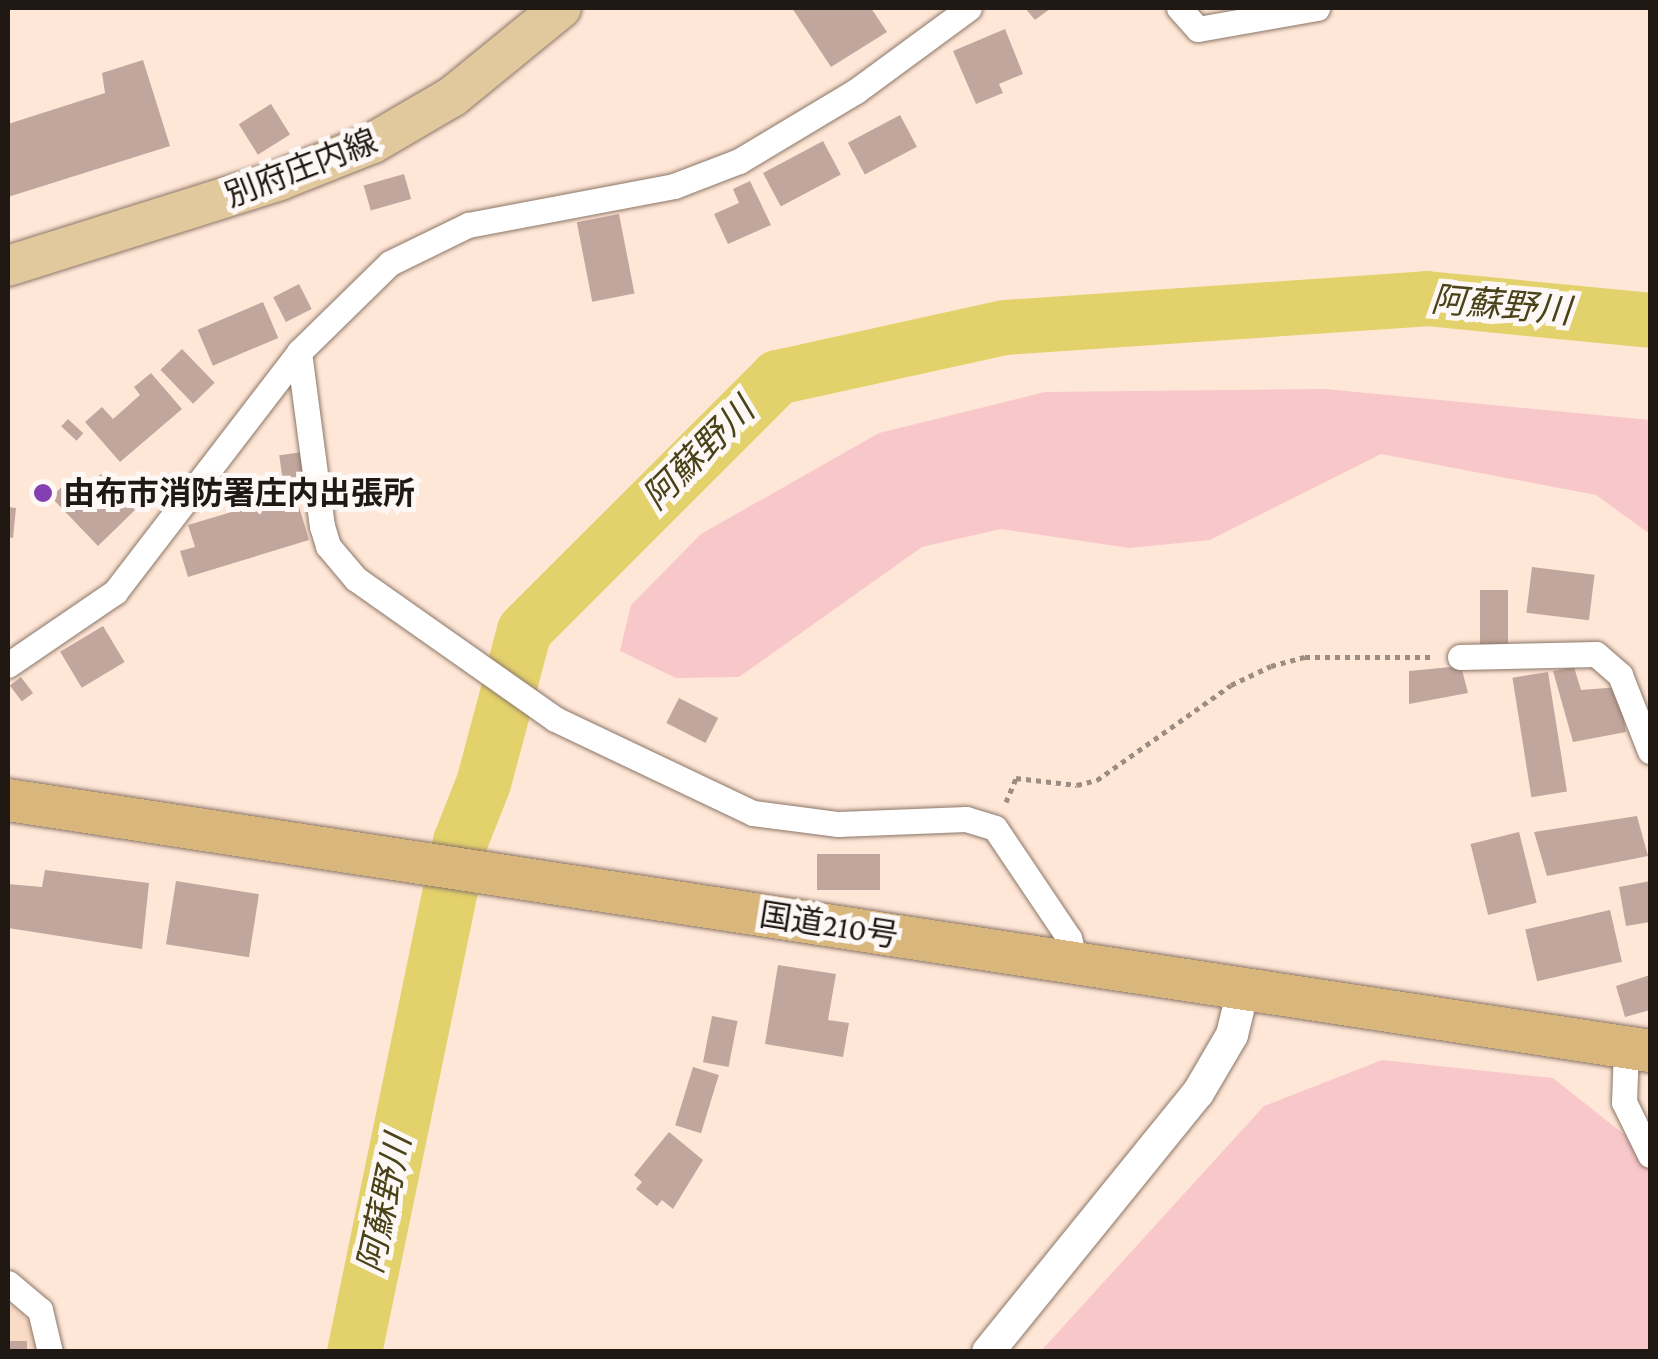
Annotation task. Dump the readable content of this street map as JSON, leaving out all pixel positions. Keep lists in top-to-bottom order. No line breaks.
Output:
{"streets":{"highway":["国道210号"],"main road":["別府庄内線"]},"water":["阿蘇野川"],"places":["由布市消防署庄内出張所"]}
